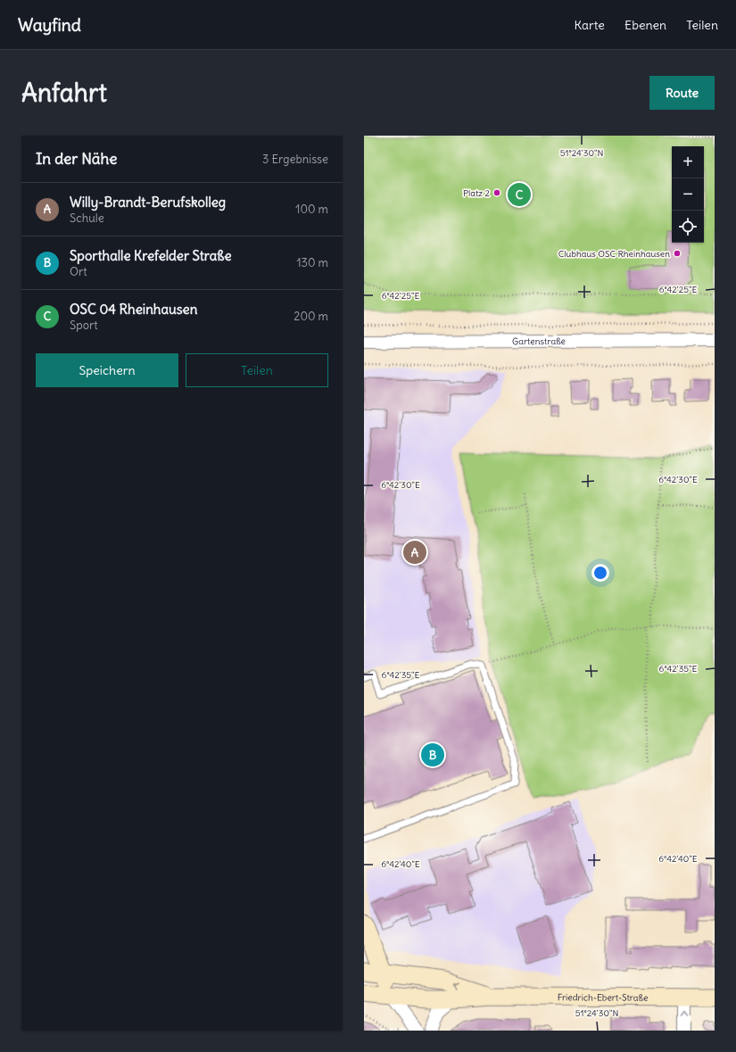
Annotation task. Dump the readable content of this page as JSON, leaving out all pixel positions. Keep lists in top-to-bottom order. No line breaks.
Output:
{"streets":{"main road":["Friedrich-Ebert-Straße"],"street":["Gartenstraße"]},"places":["Platz 2","Clubhaus OSC Rheinhausen"],"page":{"header":"Wayfind","nav":["Karte","Ebenen","Teilen"],"buttons":["Route",["Speichern","Teilen"]],"title":"Anfahrt","heading":["In der Nähe","3 Ergebnisse"],"map_buttons":["+","−"],"pins":["C","A","B"],"list":[{"mark":"A","name":"Willy-Brandt-Berufskolleg","note":"Schule","value":"100 m"},{"mark":"B","name":"Sporthalle Krefelder Straße","note":"Ort","value":"130 m"},{"mark":"C","name":"OSC 04 Rheinhausen","note":"Sport","value":"200 m"}]},"coordinates":["51°24'30\"N","6°42'25\"E","6°42'30\"E","6°42'35\"E","6°42'40\"E"]}
